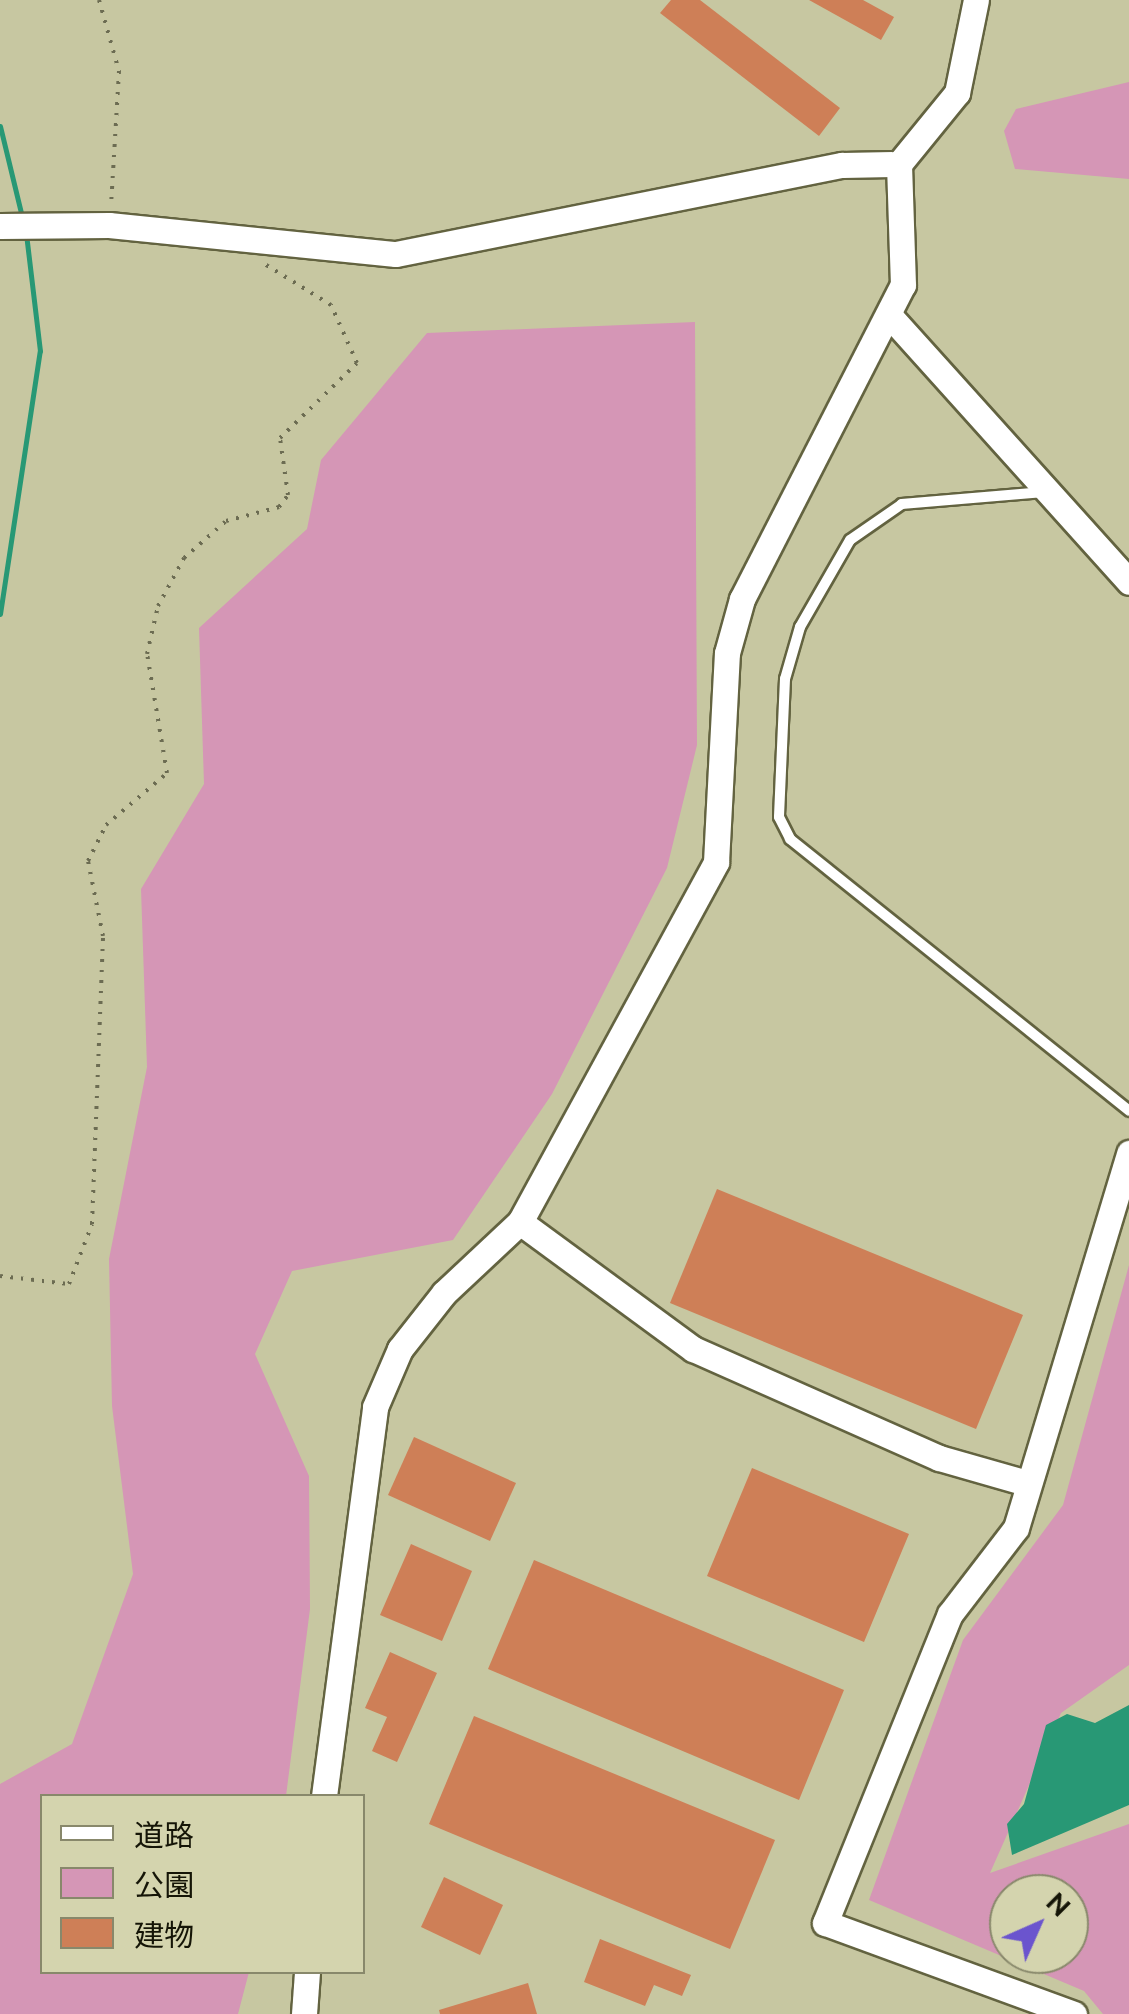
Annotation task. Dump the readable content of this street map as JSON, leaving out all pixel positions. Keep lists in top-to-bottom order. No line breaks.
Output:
{"legend":["道路","公園","建物"],"north":"top right"}
